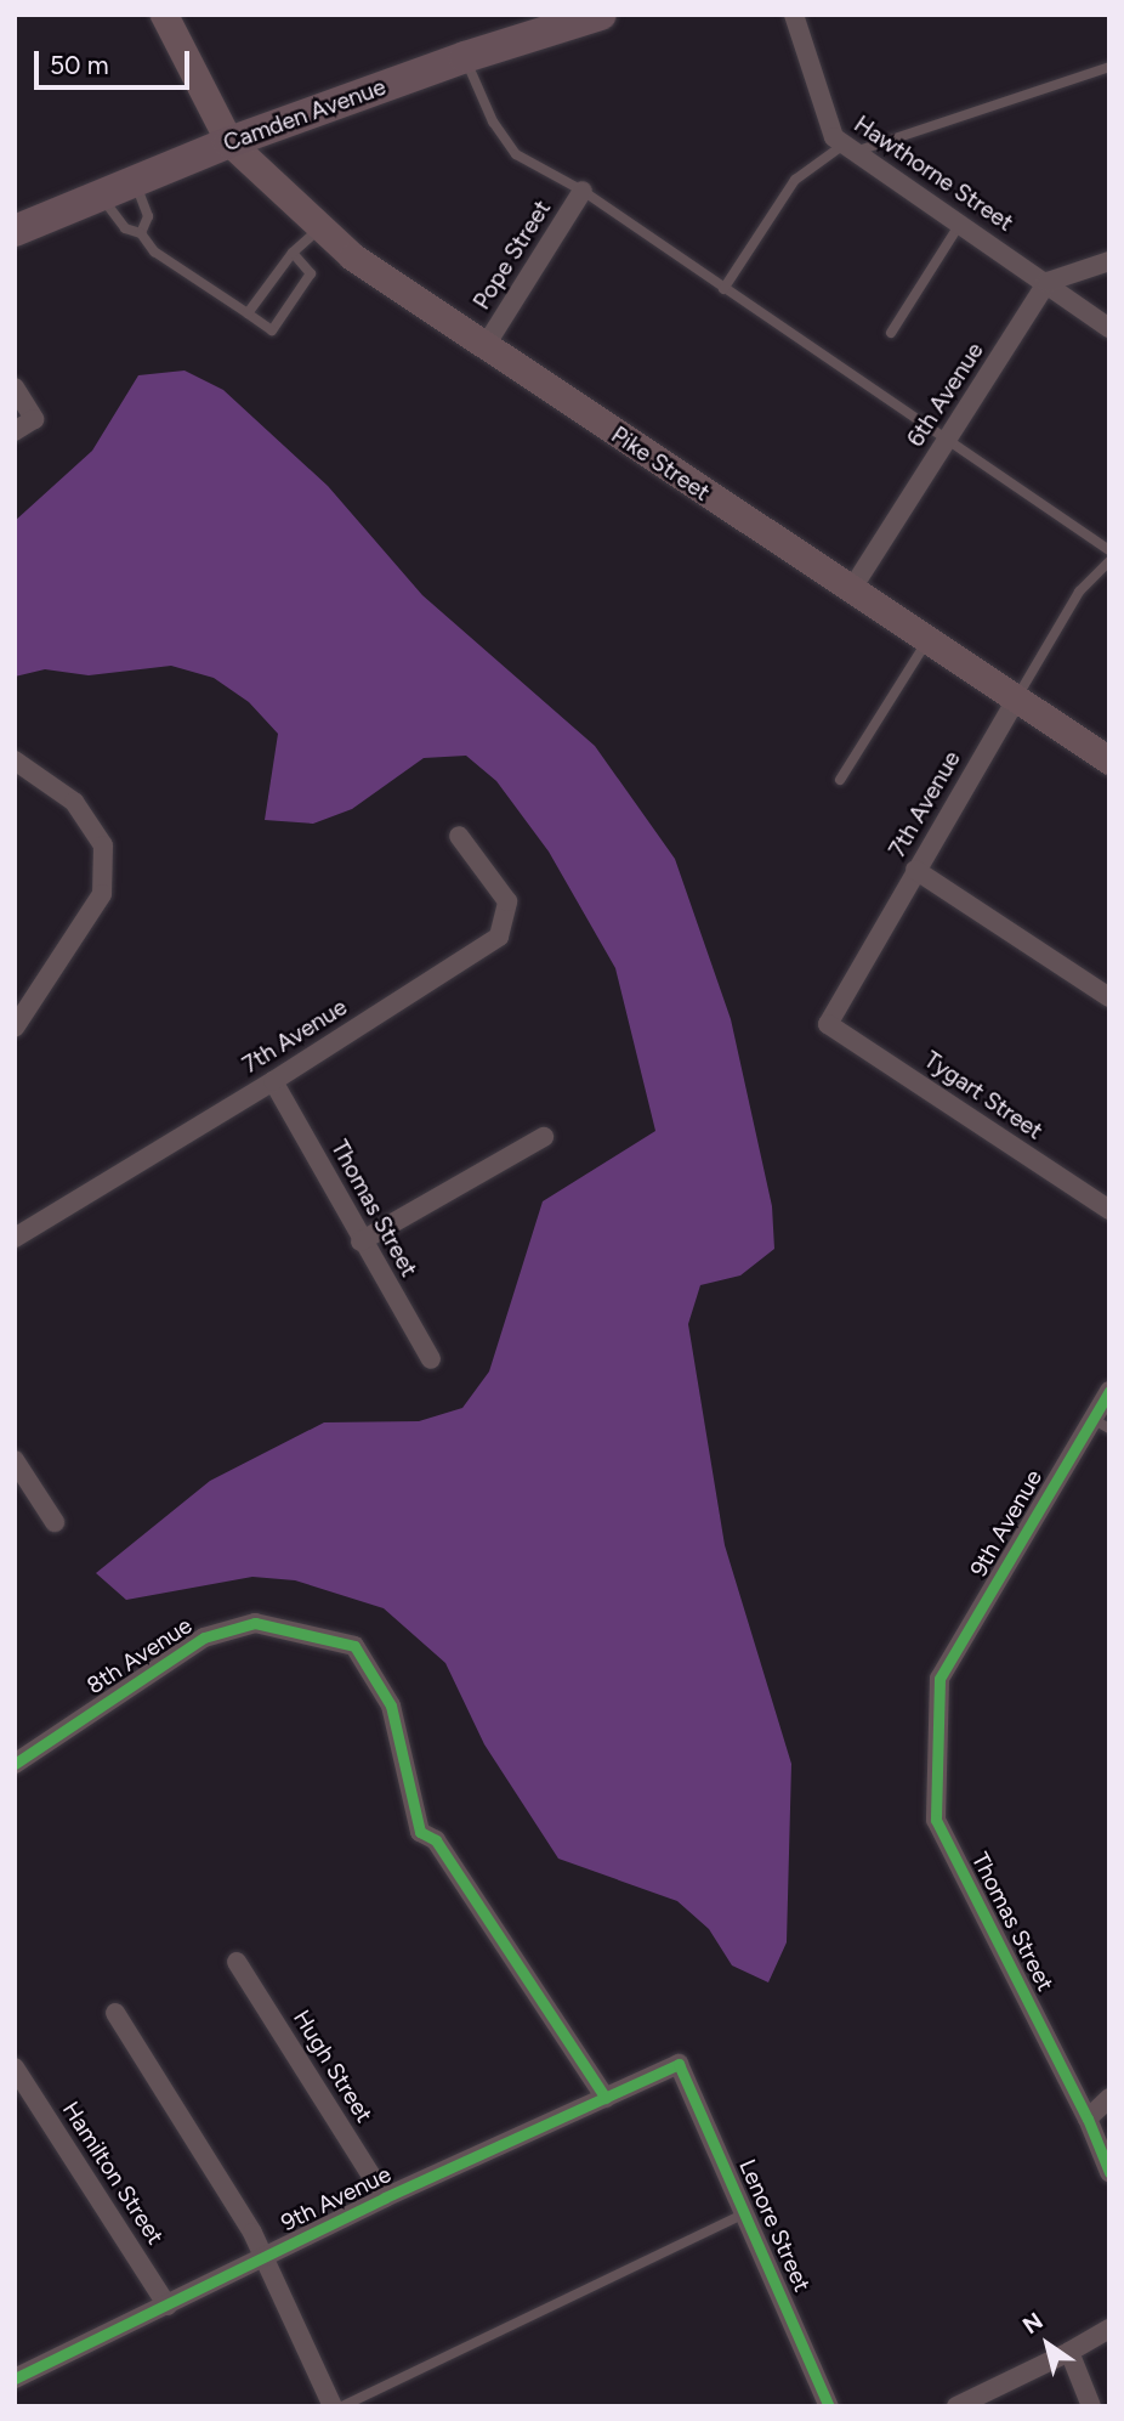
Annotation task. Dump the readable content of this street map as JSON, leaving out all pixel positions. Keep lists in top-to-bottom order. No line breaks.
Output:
{"streets":{"main road":["Camden Avenue","Pike Street"],"street":["Hawthorne Street","Pope Street","6th Avenue","7th Avenue","Tygart Street","Thomas Street","9th Avenue","8th Avenue","Hugh Street","Hamilton Street","Lenore Street"]},"crossings":[["Camden Avenue","Pike Street"],["Hawthorne Street","6th Avenue"],["Pope Street","Pike Street"],["6th Avenue","Pike Street"],["Pike Street","7th Avenue"],["7th Avenue","Tygart Street"],["7th Avenue","Thomas Street"],["Thomas Street","9th Avenue"],["9th Avenue","8th Avenue"],["9th Avenue","Hugh Street"],["9th Avenue","Hamilton Street"],["9th Avenue","Lenore Street"]],"scale_bar":"50 m","north":"top left"}
